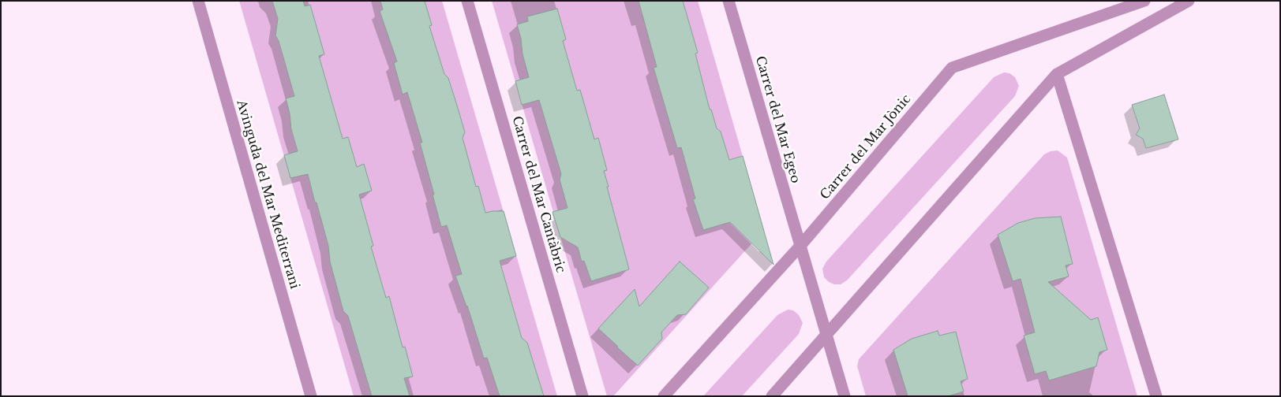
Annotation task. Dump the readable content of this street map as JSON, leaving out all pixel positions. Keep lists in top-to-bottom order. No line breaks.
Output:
{"streets":{"street":["Carrer del Mar Egeo","Carrer del Mar Jònic","Avinguda del Mar Mediterrani","Carrer del Mar Cantàbric"]},"crossings":[["Carrer del Mar Egeo","Carrer del Mar Jònic"]]}
